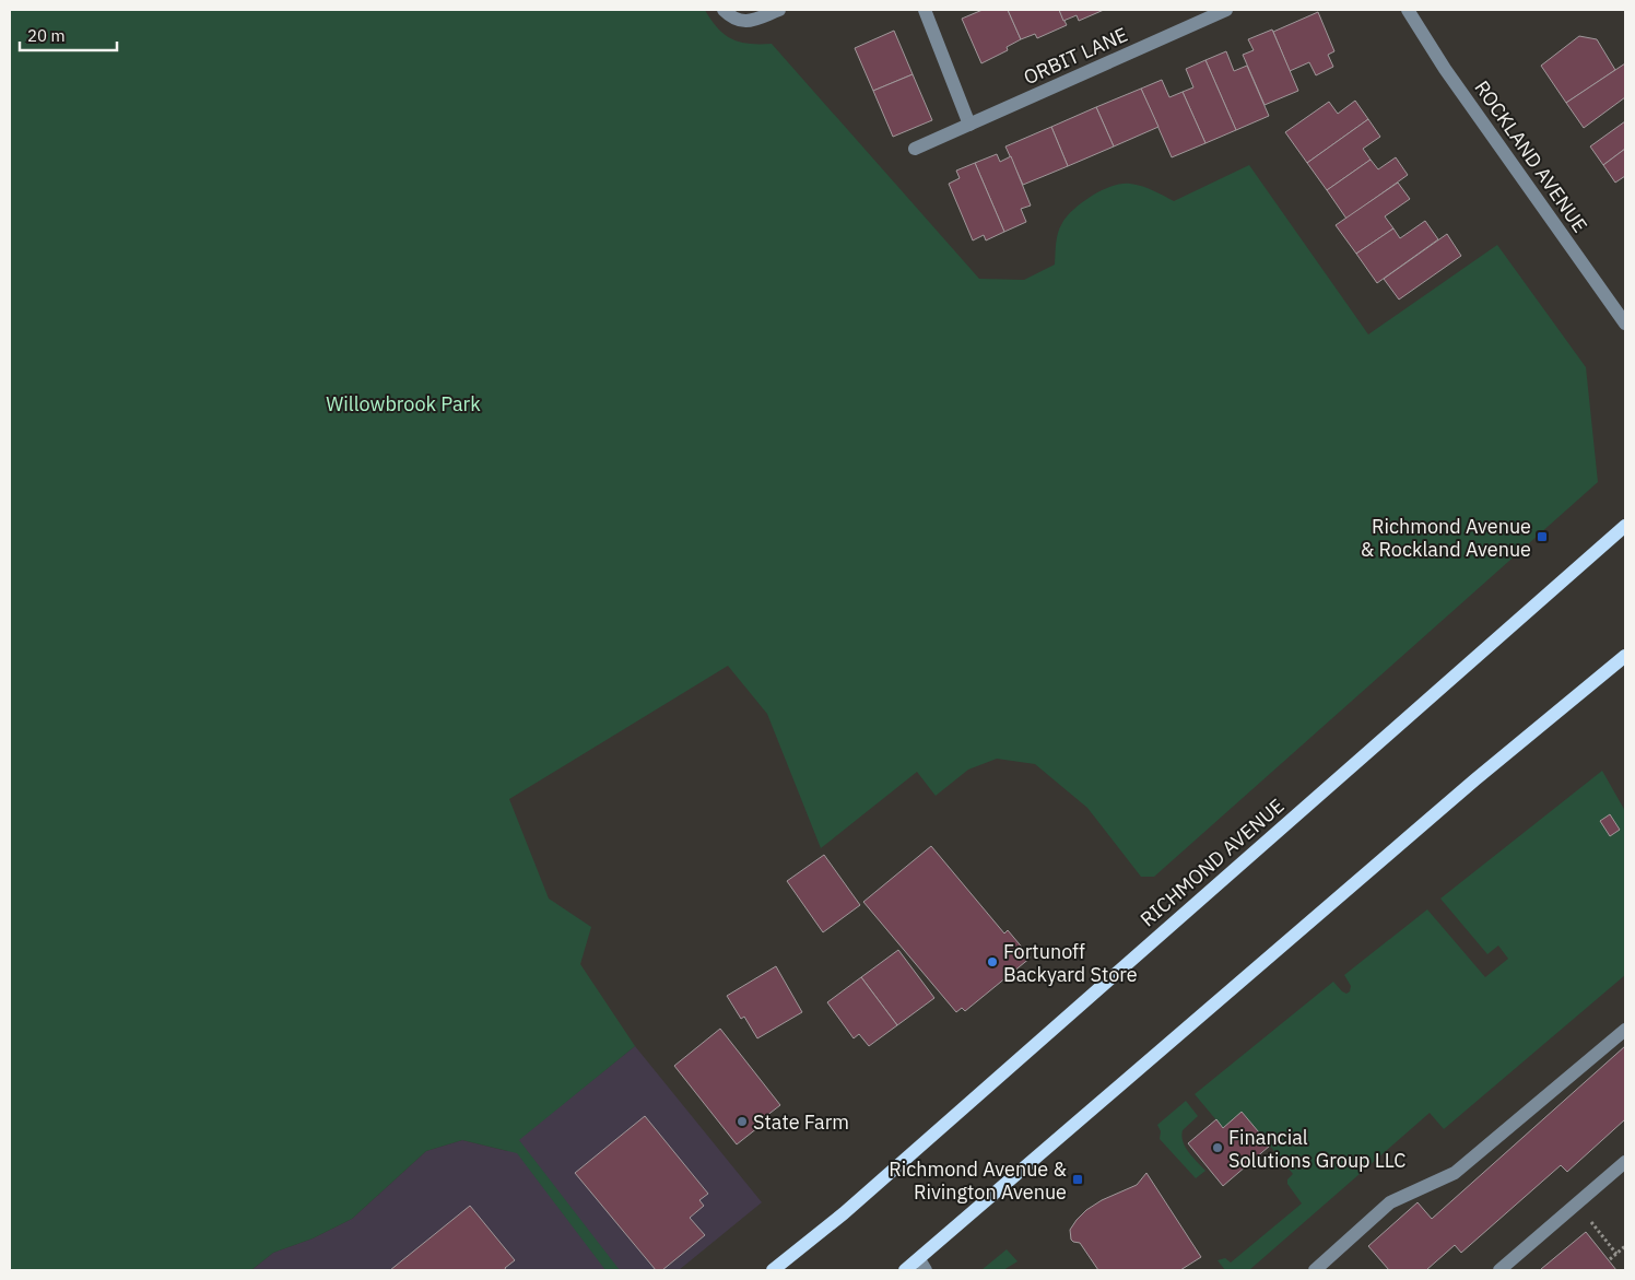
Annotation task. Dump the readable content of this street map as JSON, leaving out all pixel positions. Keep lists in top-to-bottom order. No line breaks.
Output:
{"streets":{"main road":["RICHMOND AVENUE"],"street":["ORBIT LANE","ROCKLAND AVENUE"]},"parks":["Willowbrook Park"],"places":{"transit":["Richmond Avenue & Rockland Avenue","Richmond Avenue & Rivington Avenue"],"other":["Fortunoff Backyard Store","State Farm","Financial Solutions Group LLC"]},"scale_bar":"20 m"}
